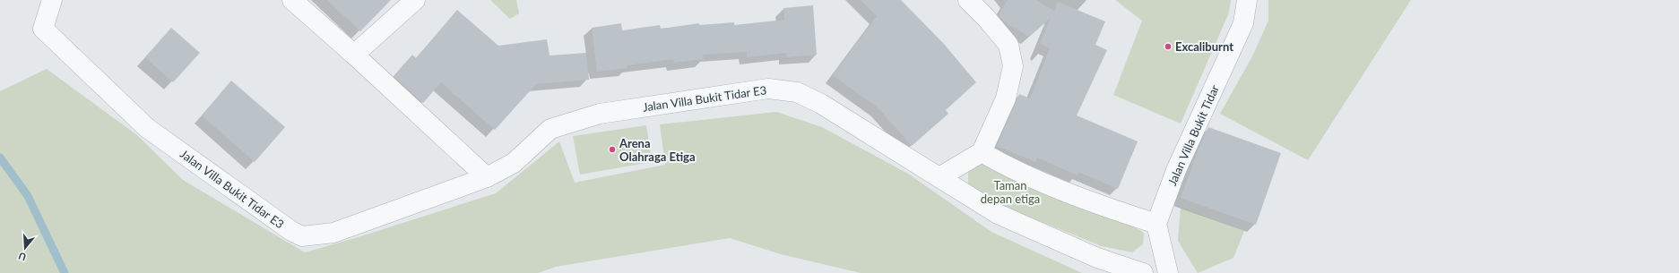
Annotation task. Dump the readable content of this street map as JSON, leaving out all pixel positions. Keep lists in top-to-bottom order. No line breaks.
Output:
{"streets":{"street":["Jalan Villa Bukit Tidar E3","Jalan Villa Bukit Tidar"]},"parks":["Taman depan etiga"],"places":["Excaliburnt","Arena Olahraga Etiga"],"north":"bottom"}
